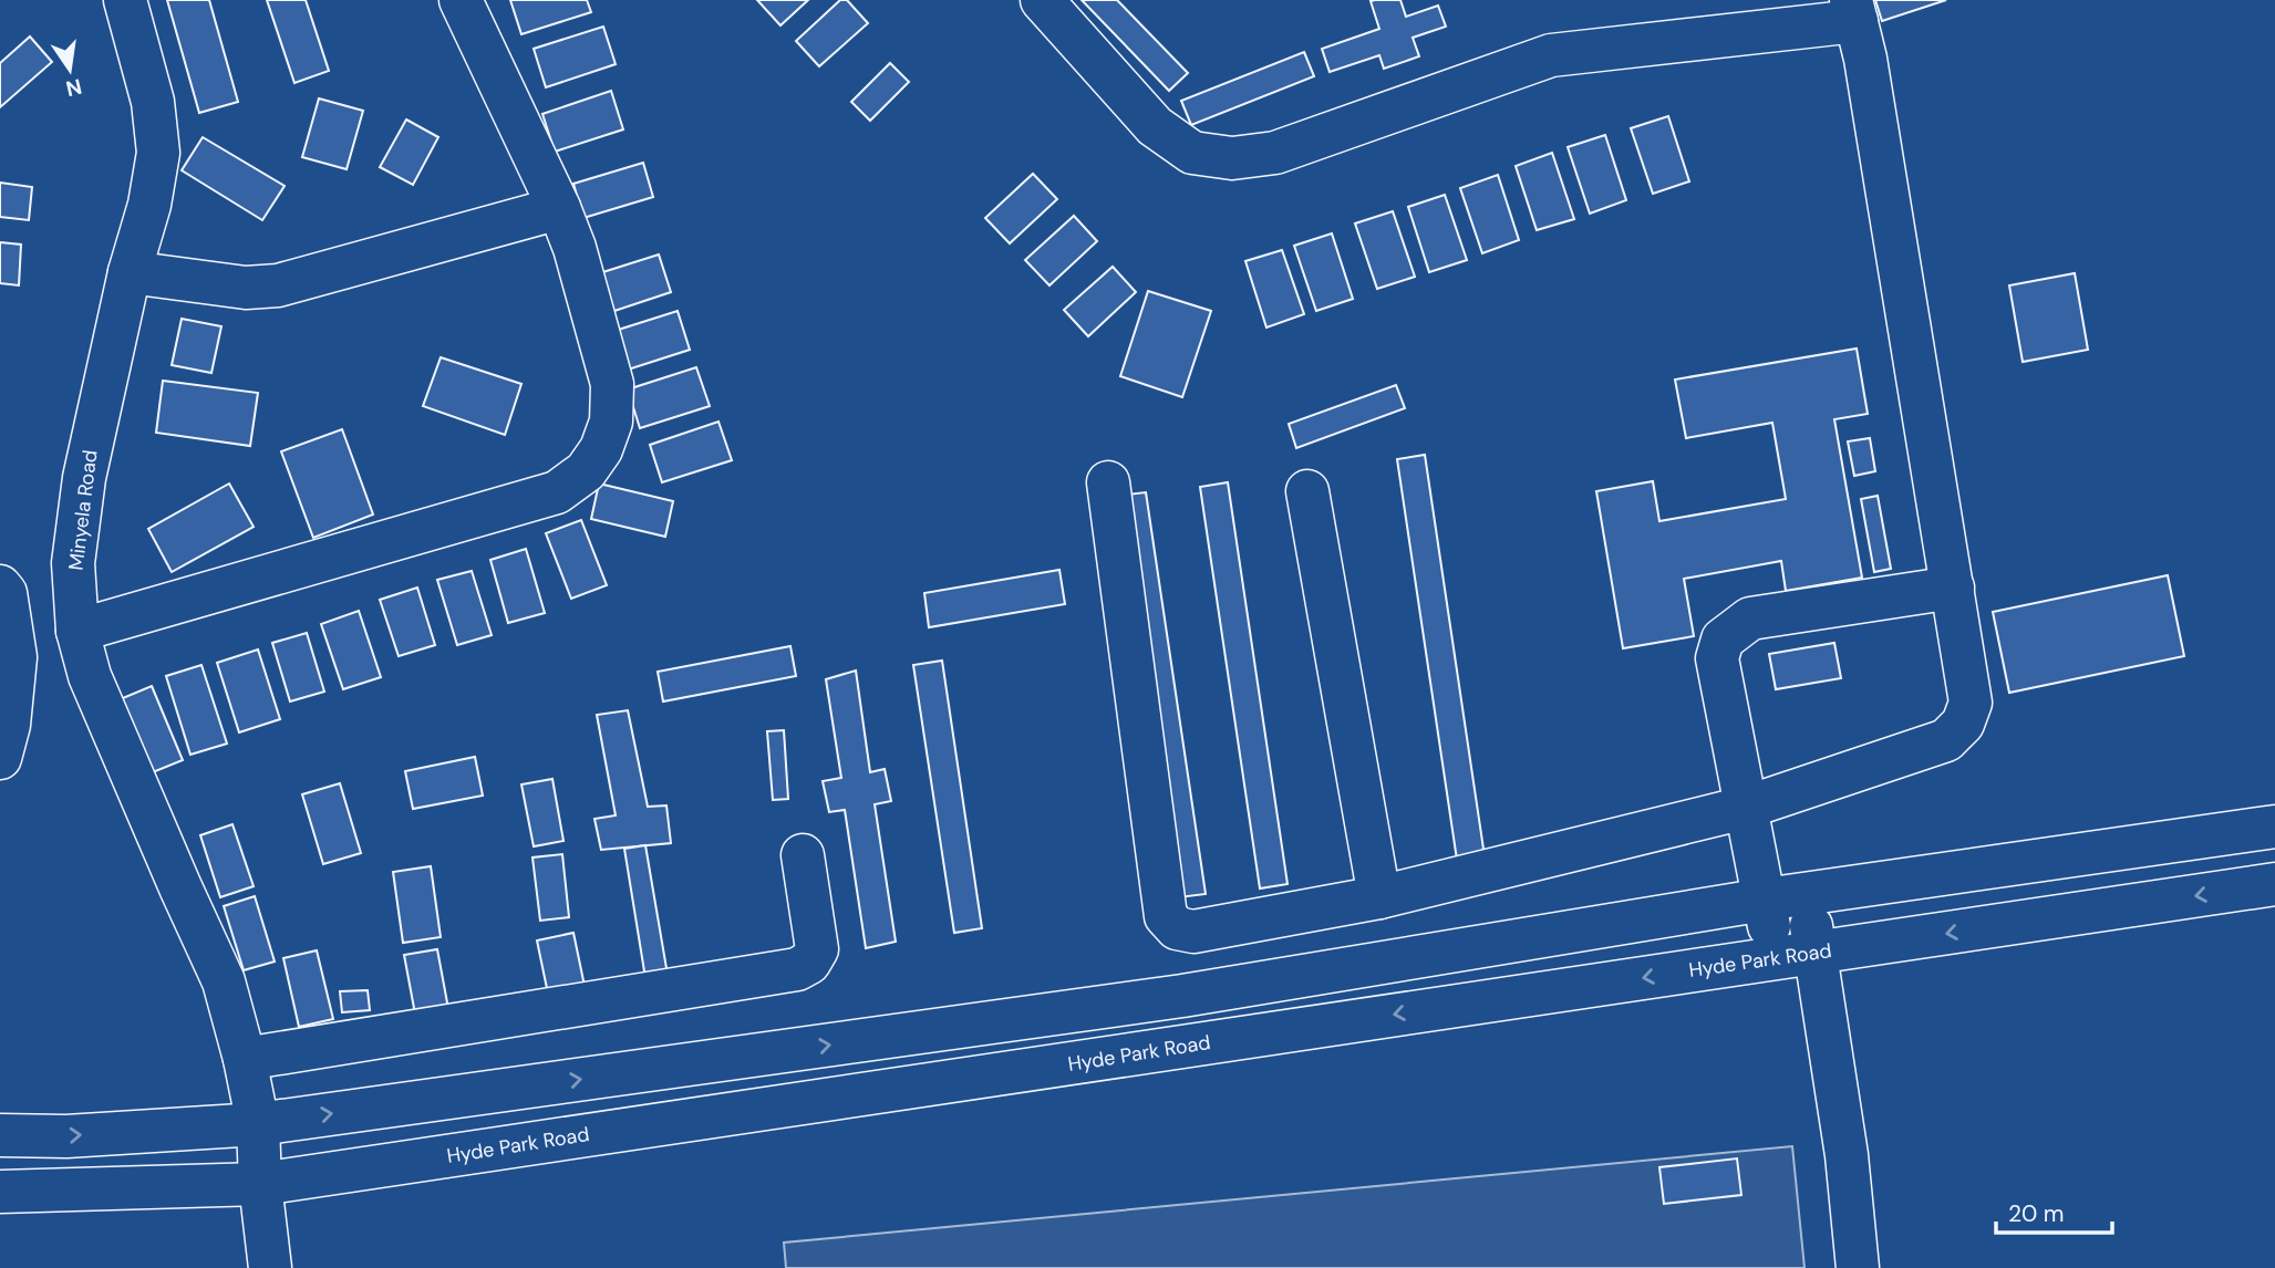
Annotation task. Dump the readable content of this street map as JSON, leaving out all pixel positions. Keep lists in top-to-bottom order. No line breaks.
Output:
{"streets":{"street":["Minyela Road","Hyde Park Road"]},"crossings":[["Minyela Road","Hyde Park Road"]],"scale_bar":"20 m","north":"bottom"}
